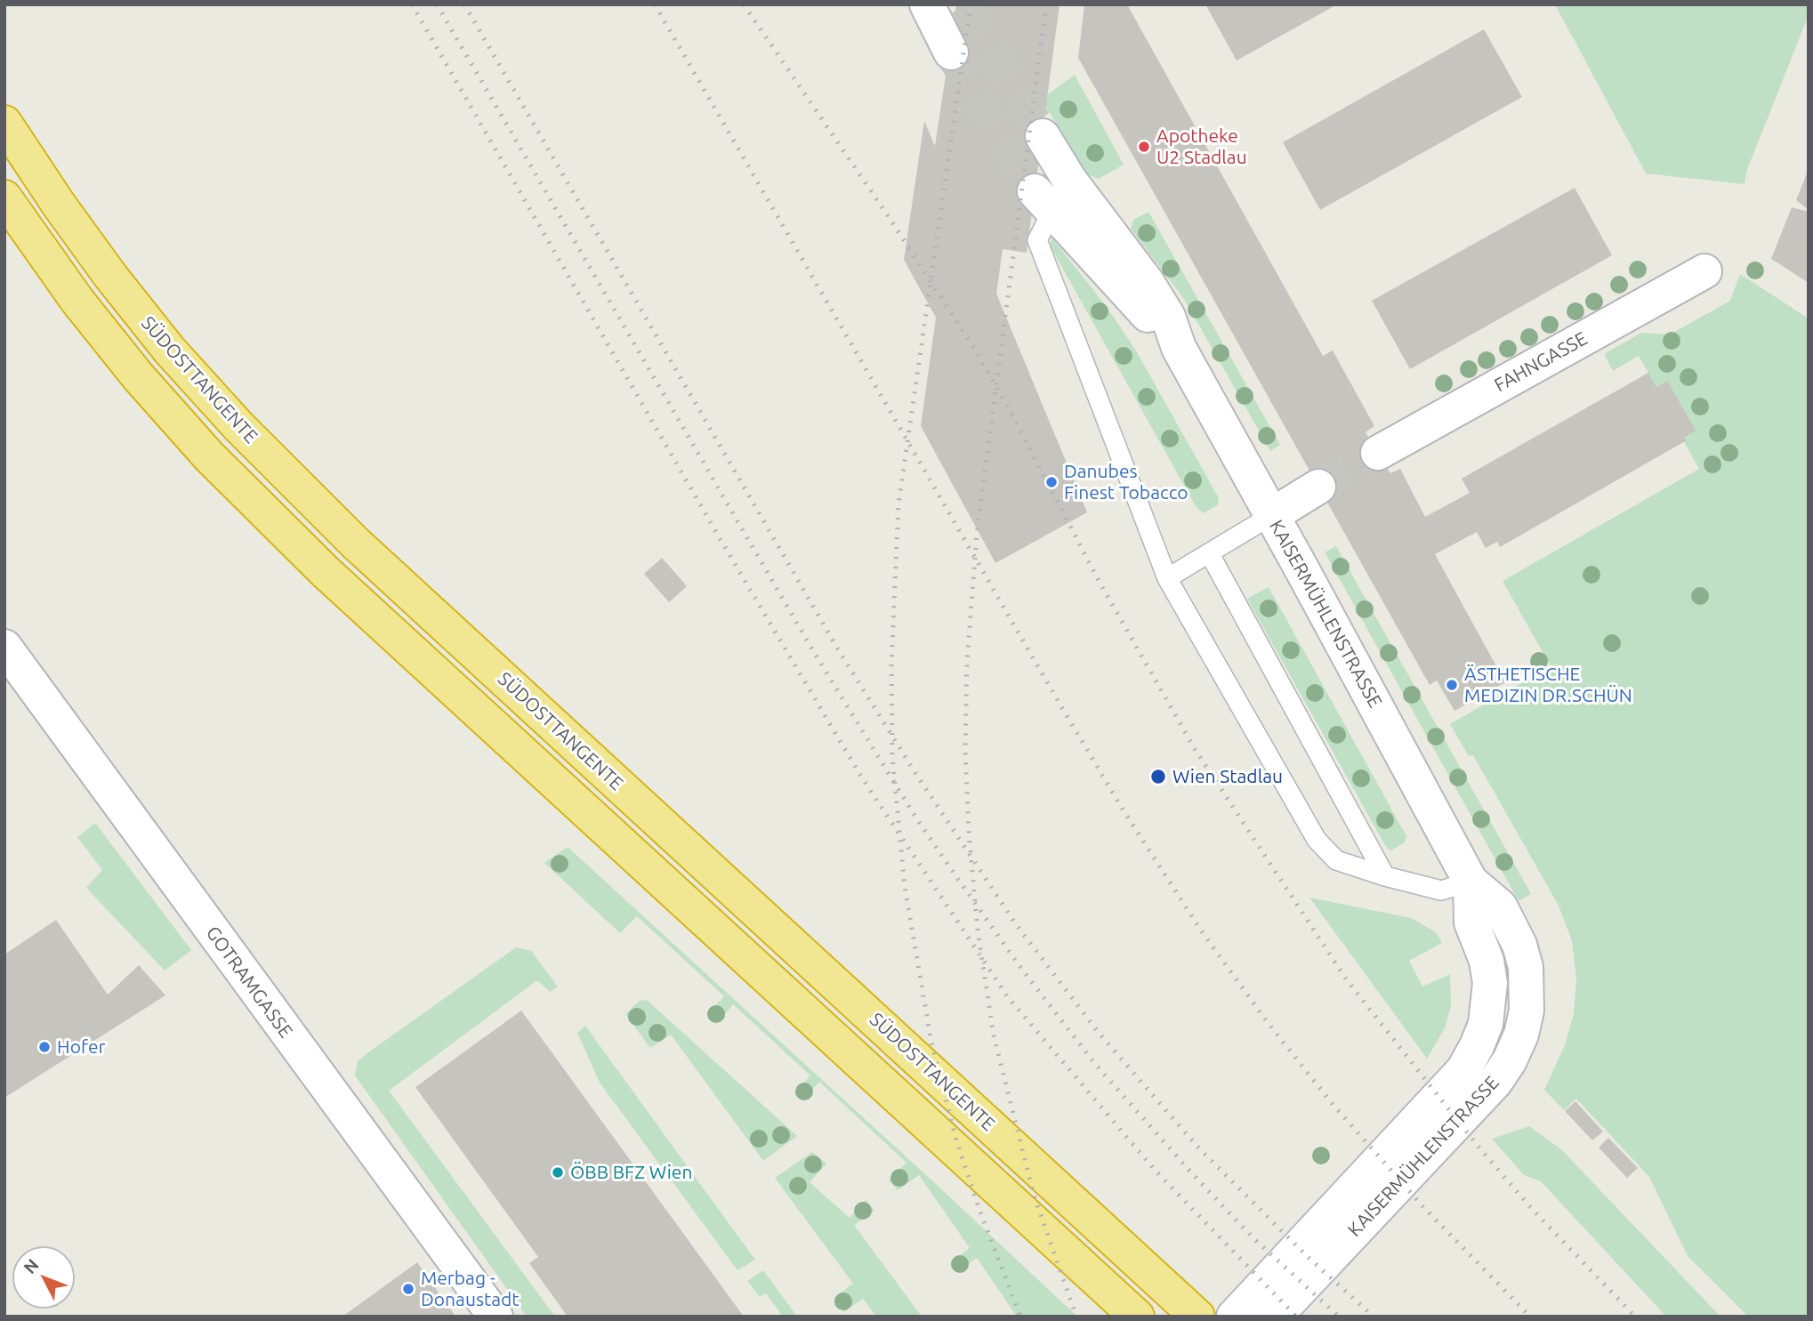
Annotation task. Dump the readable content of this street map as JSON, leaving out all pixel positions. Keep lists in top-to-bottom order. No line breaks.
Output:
{"streets":{"highway":["SÜDOSTTANGENTE"],"street":["FAHNGASSE","KAISERMÜHLENSTRASSE","GOTRAMGASSE"]},"places":["Apotheke U2 Stadlau","Danubes Finest Tobacco","ÄSTHETISCHE MEDIZIN DR.SCHÜN","Wien Stadlau","Hofer","ÖBB BFZ Wien","Merbag - Donaustadt"],"north":"top left"}
